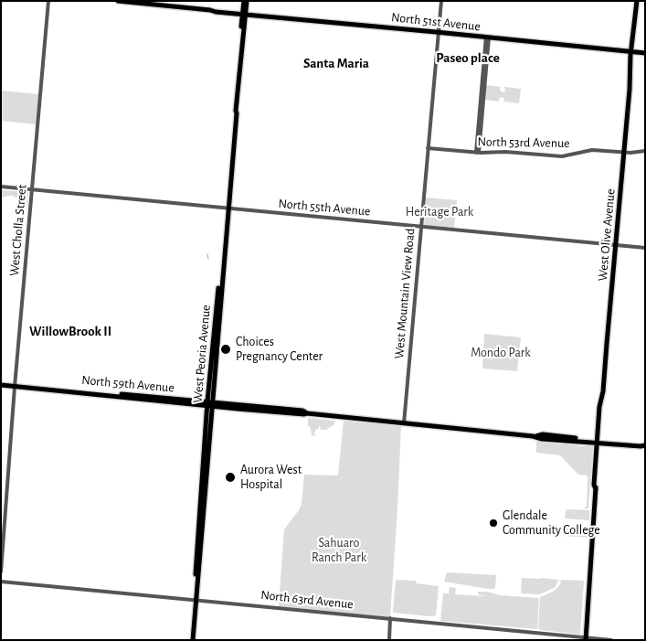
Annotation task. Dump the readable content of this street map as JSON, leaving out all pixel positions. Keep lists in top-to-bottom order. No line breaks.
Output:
{"streets":{"main road":["North 51st Avenue","West Olive Avenue","West Peoria Avenue","North 59th Avenue"],"street":["North 53rd Avenue","North 55th Avenue","West Cholla Street","West Mountain View Road","North 63rd Avenue"]},"crossings":[["North 51st Avenue","West Olive Avenue"],["North 51st Avenue","West Mountain View Road"],["North 51st Avenue","West Peoria Avenue"],["North 53rd Avenue","West Olive Avenue"],["North 53rd Avenue","West Mountain View Road"],["North 55th Avenue","West Cholla Street"],["North 55th Avenue","West Olive Avenue"],["North 55th Avenue","West Mountain View Road"],["North 55th Avenue","West Peoria Avenue"],["West Cholla Street","North 59th Avenue"],["West Olive Avenue","North 59th Avenue"],["West Olive Avenue","North 63rd Avenue"],["West Mountain View Road","North 59th Avenue"],["West Peoria Avenue","North 59th Avenue"],["West Peoria Avenue","North 63rd Avenue"]],"districts":["Paseo place","Santa Maria","WillowBrook II"],"parks":["Heritage Park","Mondo Park","Sahuaro Ranch Park"],"places":["Choices Pregnancy Center","Aurora West Hospital","Glendale Community College"]}
